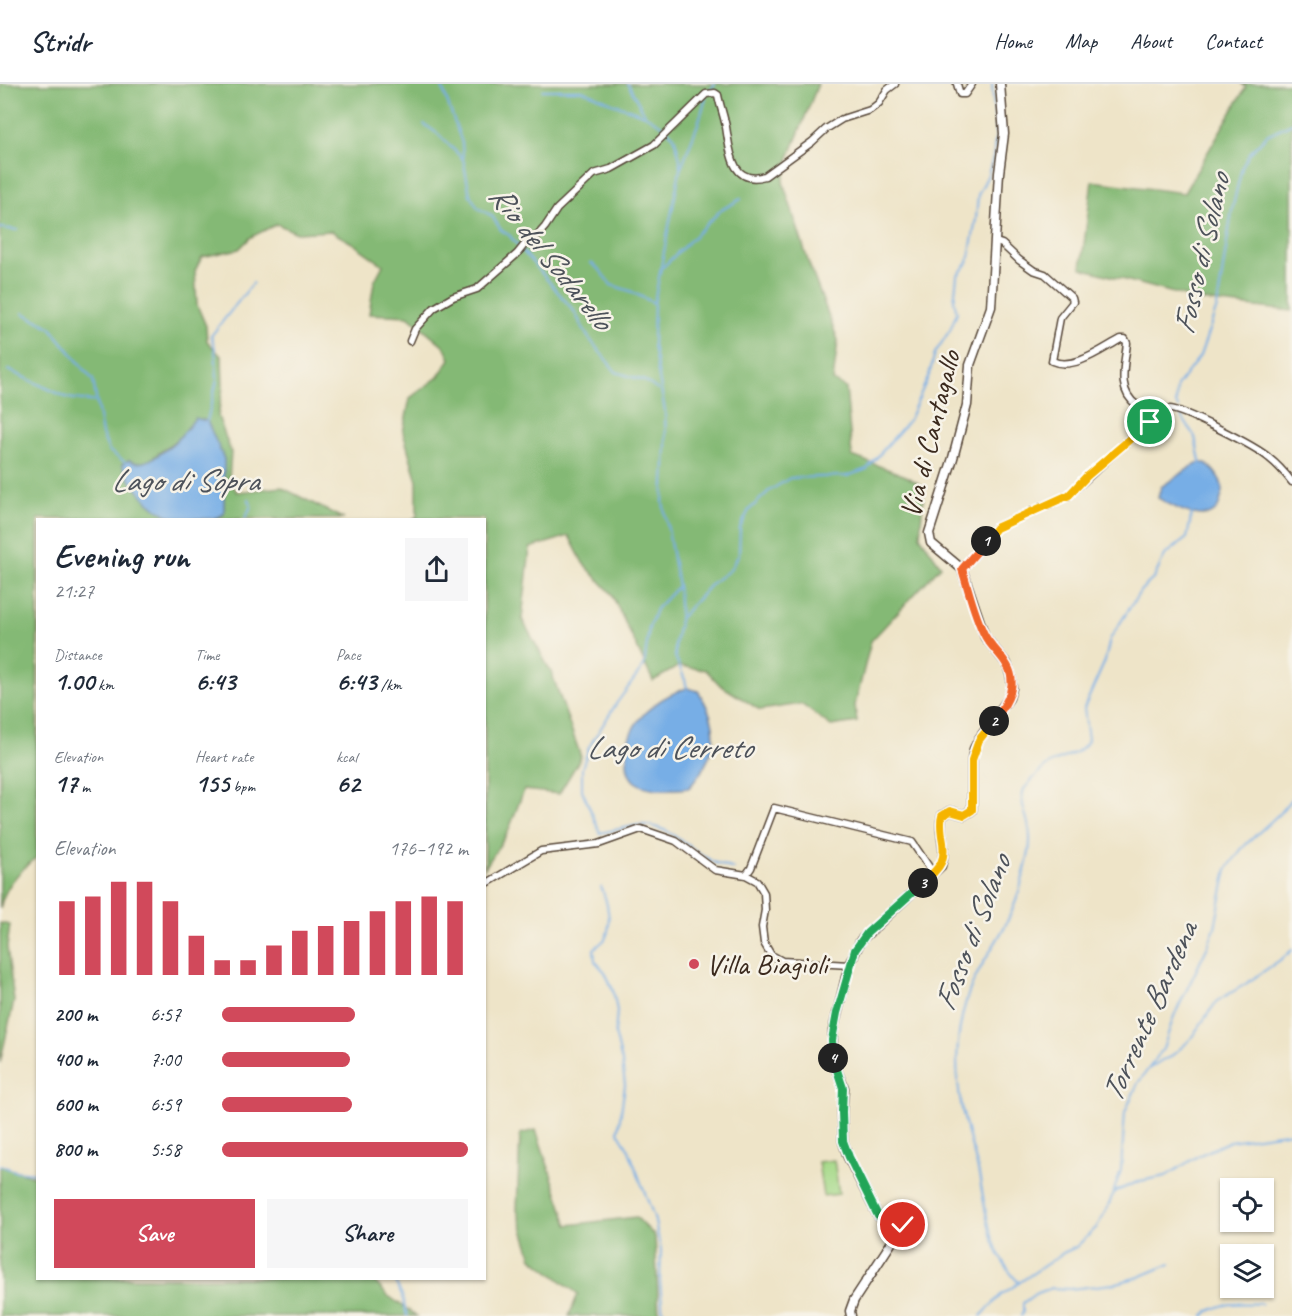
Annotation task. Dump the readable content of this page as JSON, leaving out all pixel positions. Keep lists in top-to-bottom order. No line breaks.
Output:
{"streets":{"street":["Via di Cantagallo"]},"water":["Fosso di Solano","Rio del Sodarello","Lago di Sopra","Lago di Cerreto","Torrente Bardena"],"places":["Villa Biagioli"],"page":{"header":"Stridr","nav":["Home","Map","About","Contact"],"heading":["Evening run","21:27"],"pins":["1","2","3","4"],"stats":[["Distance","1.00 km"],["Time","6:43"],["Pace","6:43 /km"],["Elevation","17 m"],["Heart rate","155 bpm"],["kcal","62"]],"chart":["Elevation","176–192 m"],"list":[{"name":"200 m","note":"6:57"},{"name":"400 m","note":"7:00"},{"name":"600 m","note":"6:59"},{"name":"800 m","note":"5:58"}],"buttons":["Save","Share"]}}
